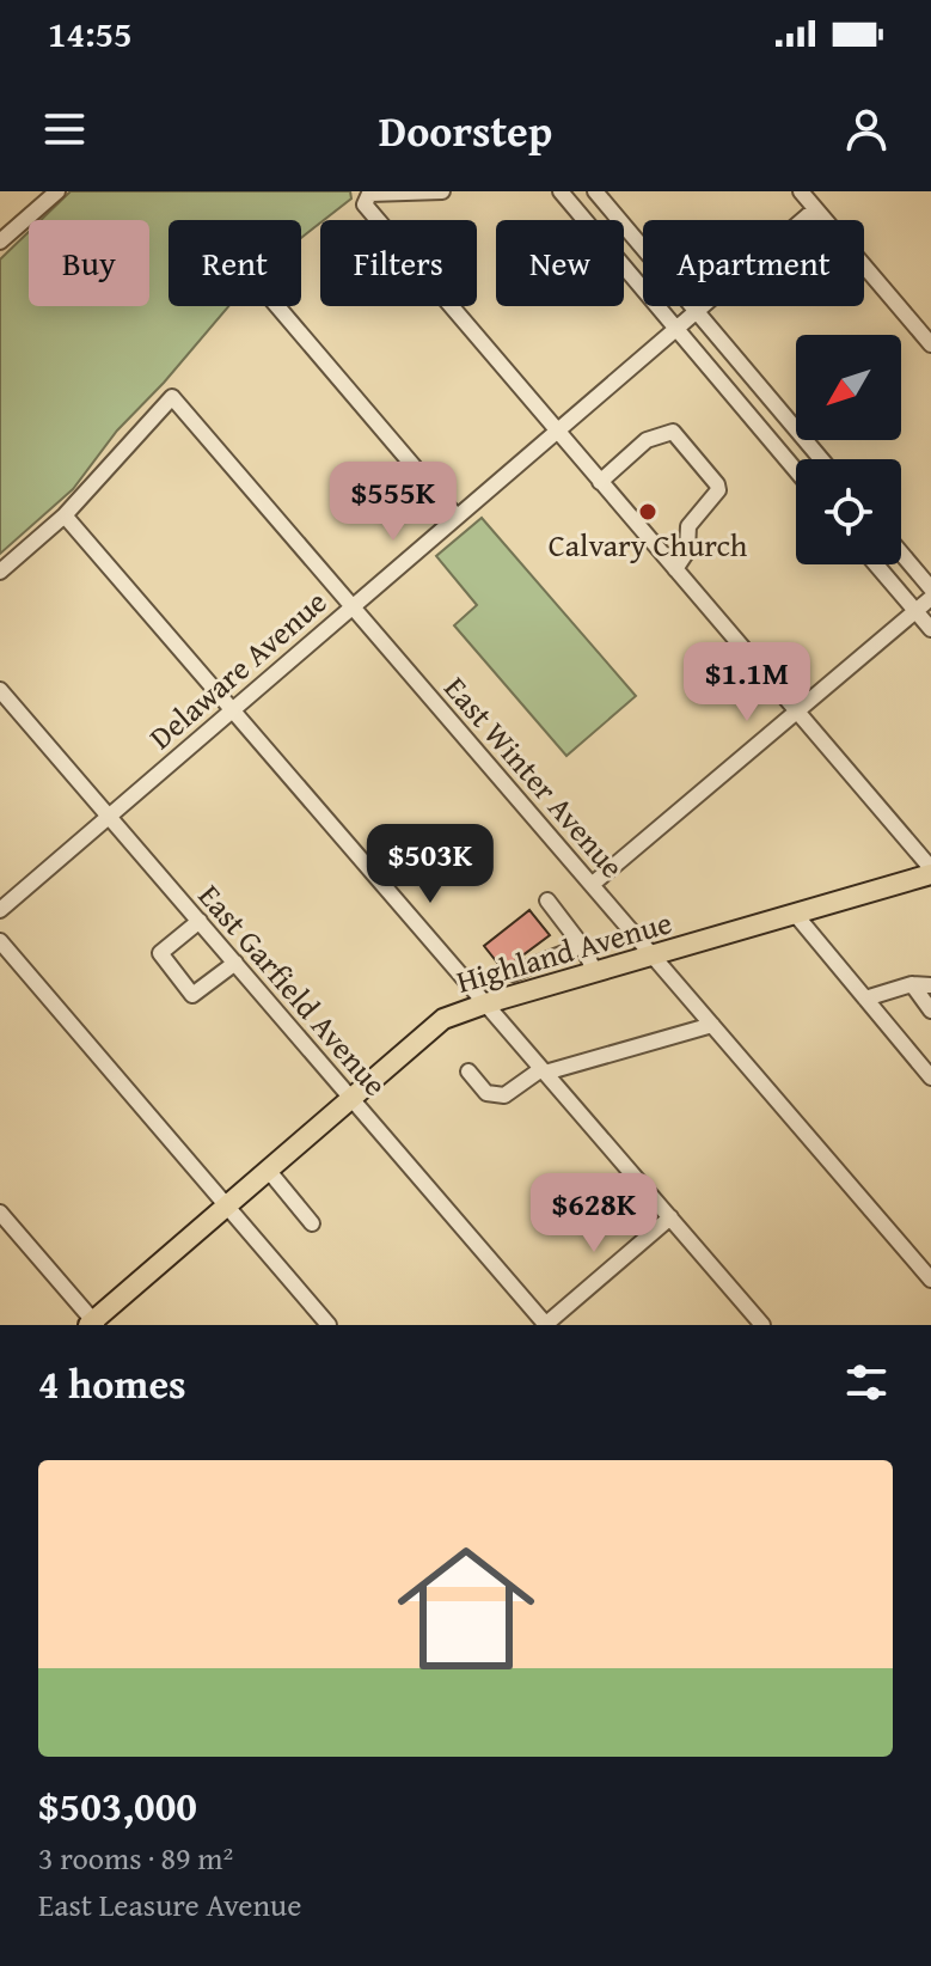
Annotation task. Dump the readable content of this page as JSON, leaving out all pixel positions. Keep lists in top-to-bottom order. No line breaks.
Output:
{"streets":{"main road":["Highland Avenue"],"street":["Delaware Avenue","East Winter Avenue","East Garfield Avenue"]},"crossings":[["Delaware Avenue","East Winter Avenue"],["Delaware Avenue","East Garfield Avenue"],["East Winter Avenue","Highland Avenue"],["Highland Avenue","East Garfield Avenue"]],"places":["Calvary Church"],"north":"bottom left","page":{"status":"14:55","header":"Doorstep","chip":["Buy","Rent","Filters","New","Apartment"],"price":["$555K","$1.1M","$503K","$628K"],"heading":"4 homes","list":[{"name":"$503,000","note":"3 rooms · 89 m² · East Leasure Avenue"}]}}
